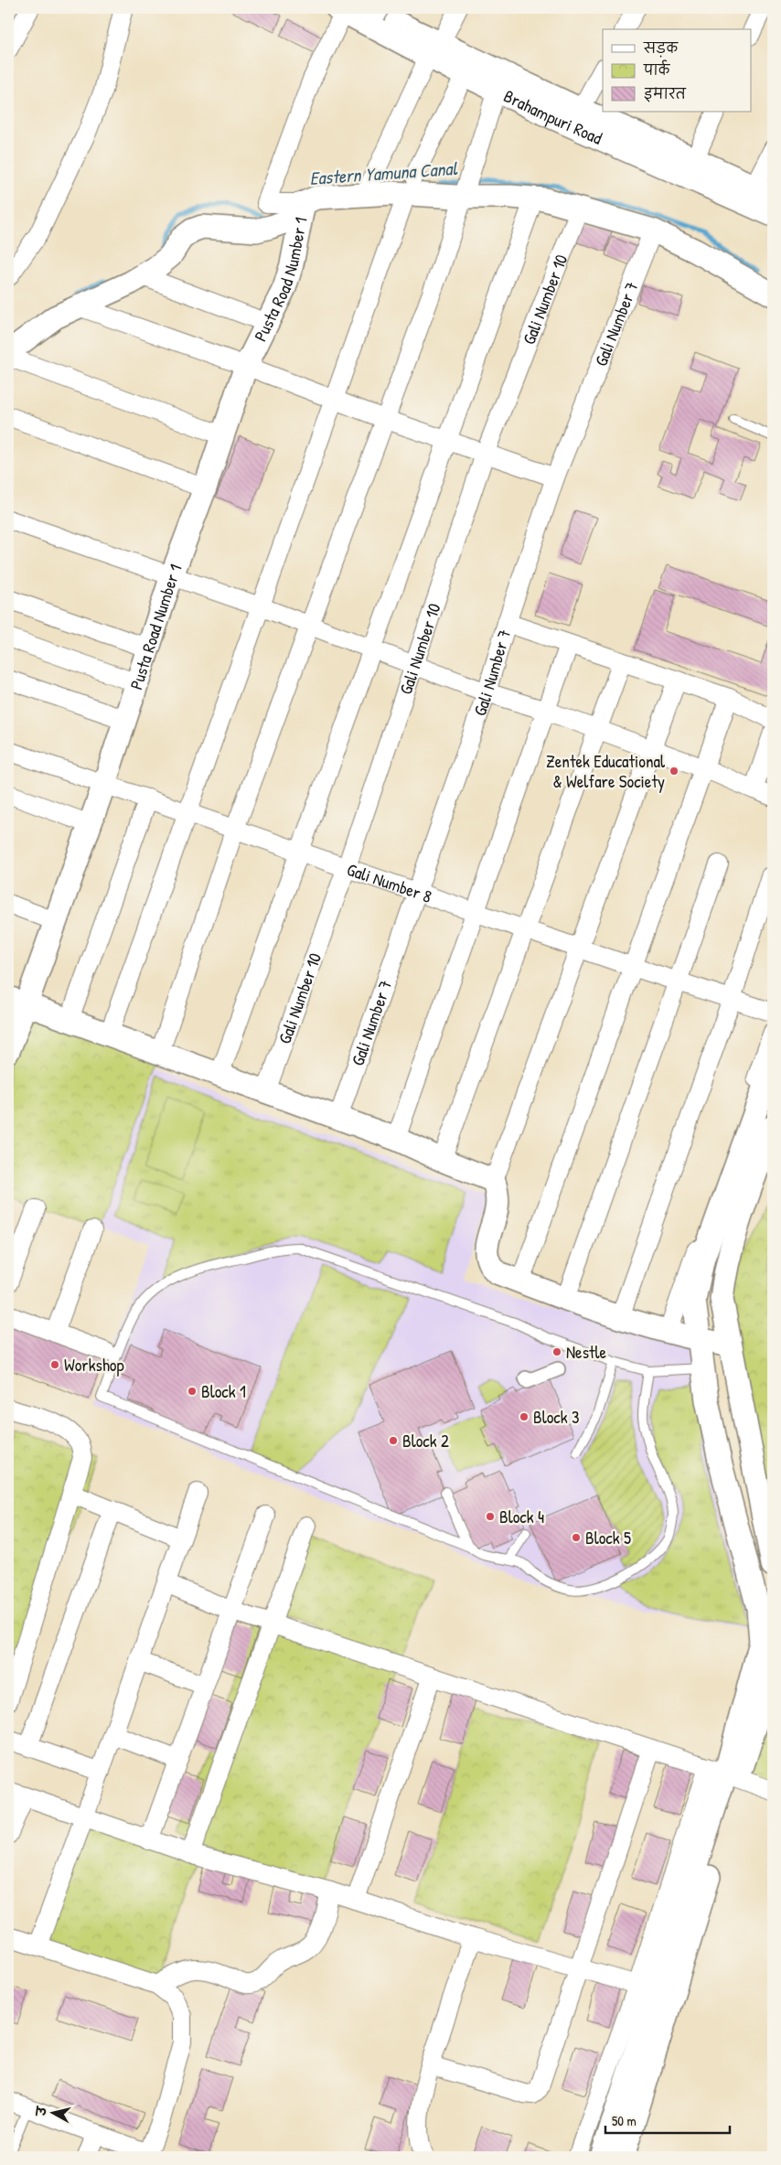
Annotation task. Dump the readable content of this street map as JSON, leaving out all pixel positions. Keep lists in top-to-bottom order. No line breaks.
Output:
{"streets":{"street":["Brahampuri Road","Pusta Road Number 1","Gali Number 10","Gali Number 7","Gali Number 8"]},"crossings":[["Pusta Road Number 1","Gali Number 8"],["Gali Number 10","Gali Number 8"],["Gali Number 7","Gali Number 8"]],"water":["Eastern Yamuna Canal"],"places":["Zentek Educational & Welfare Society","Nestle","Workshop","Block 1","Block 3","Block 2","Block 4","Block 5"],"legend":["सड़क","पार्क","इमारत"],"scale_bar":"50 m","north":"left"}
